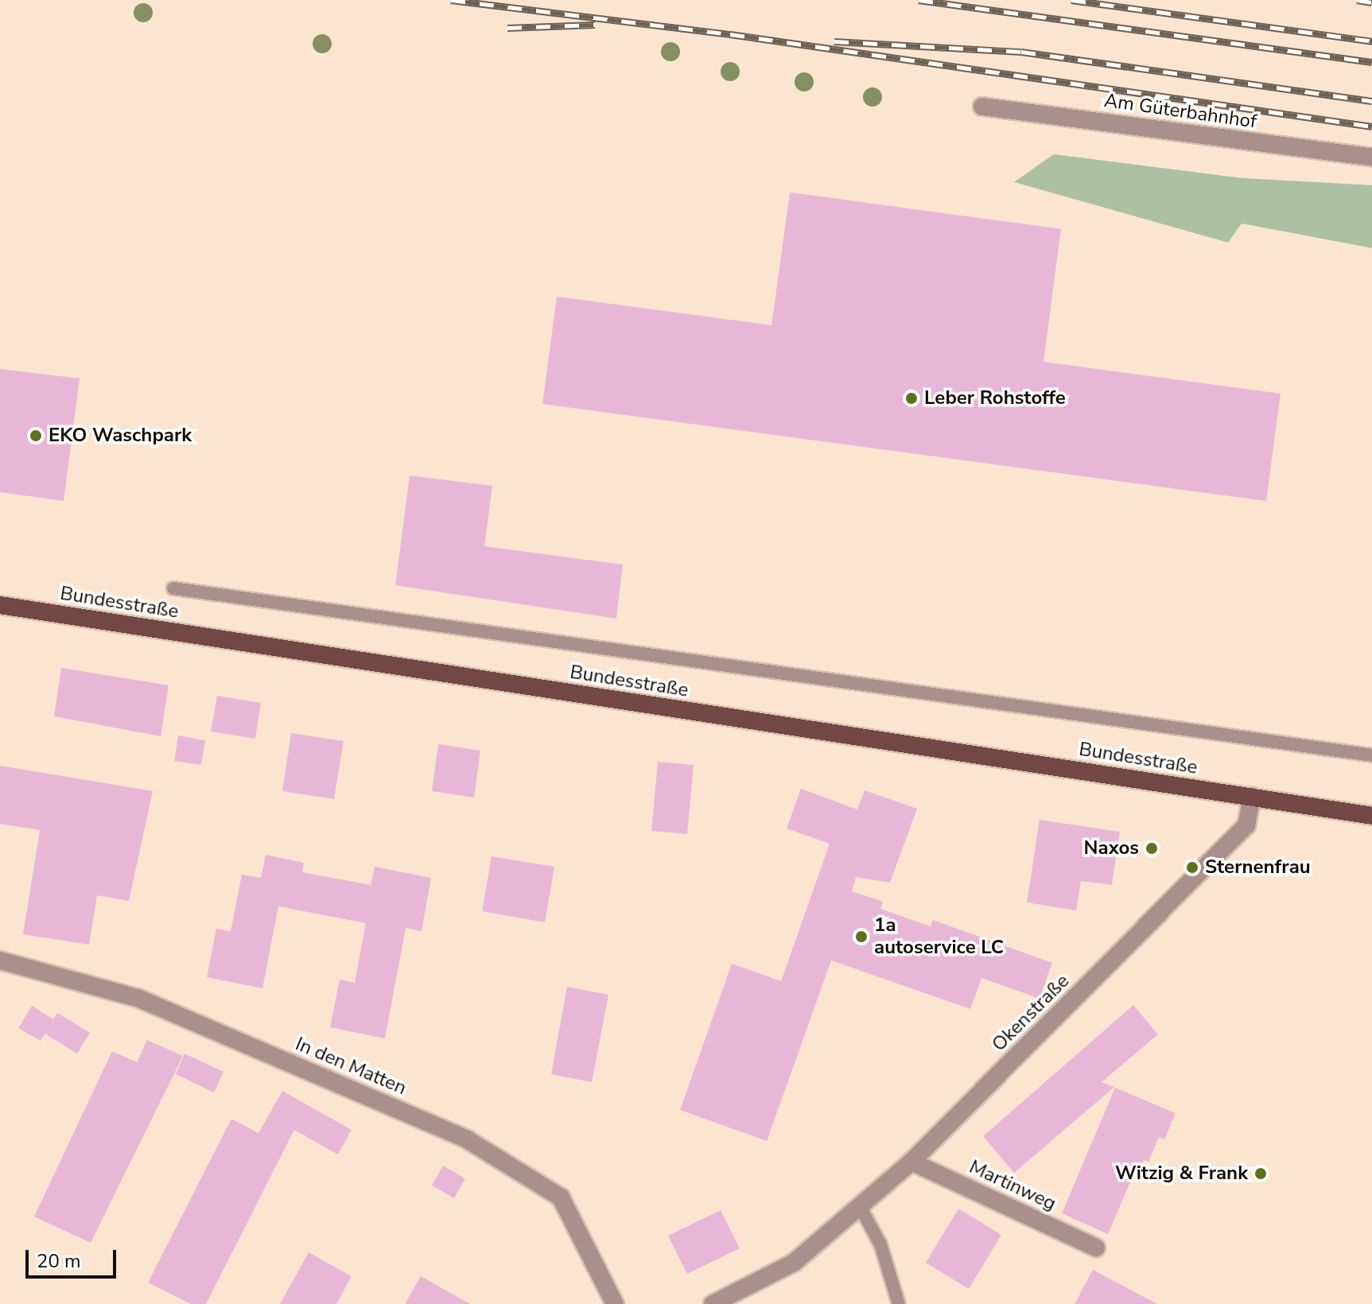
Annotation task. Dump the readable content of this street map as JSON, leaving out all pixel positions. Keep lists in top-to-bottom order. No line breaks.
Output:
{"streets":{"main road":["Bundesstraße"],"street":["Am Güterbahnhof","Okenstraße","In den Matten","Martinweg"]},"crossings":[["Bundesstraße","Okenstraße"],["Okenstraße","Martinweg"]],"places":["Leber Rohstoffe","EKO Waschpark","Naxos","Sternenfrau","1a autoservice LC","Witzig & Frank"],"scale_bar":"20 m"}
